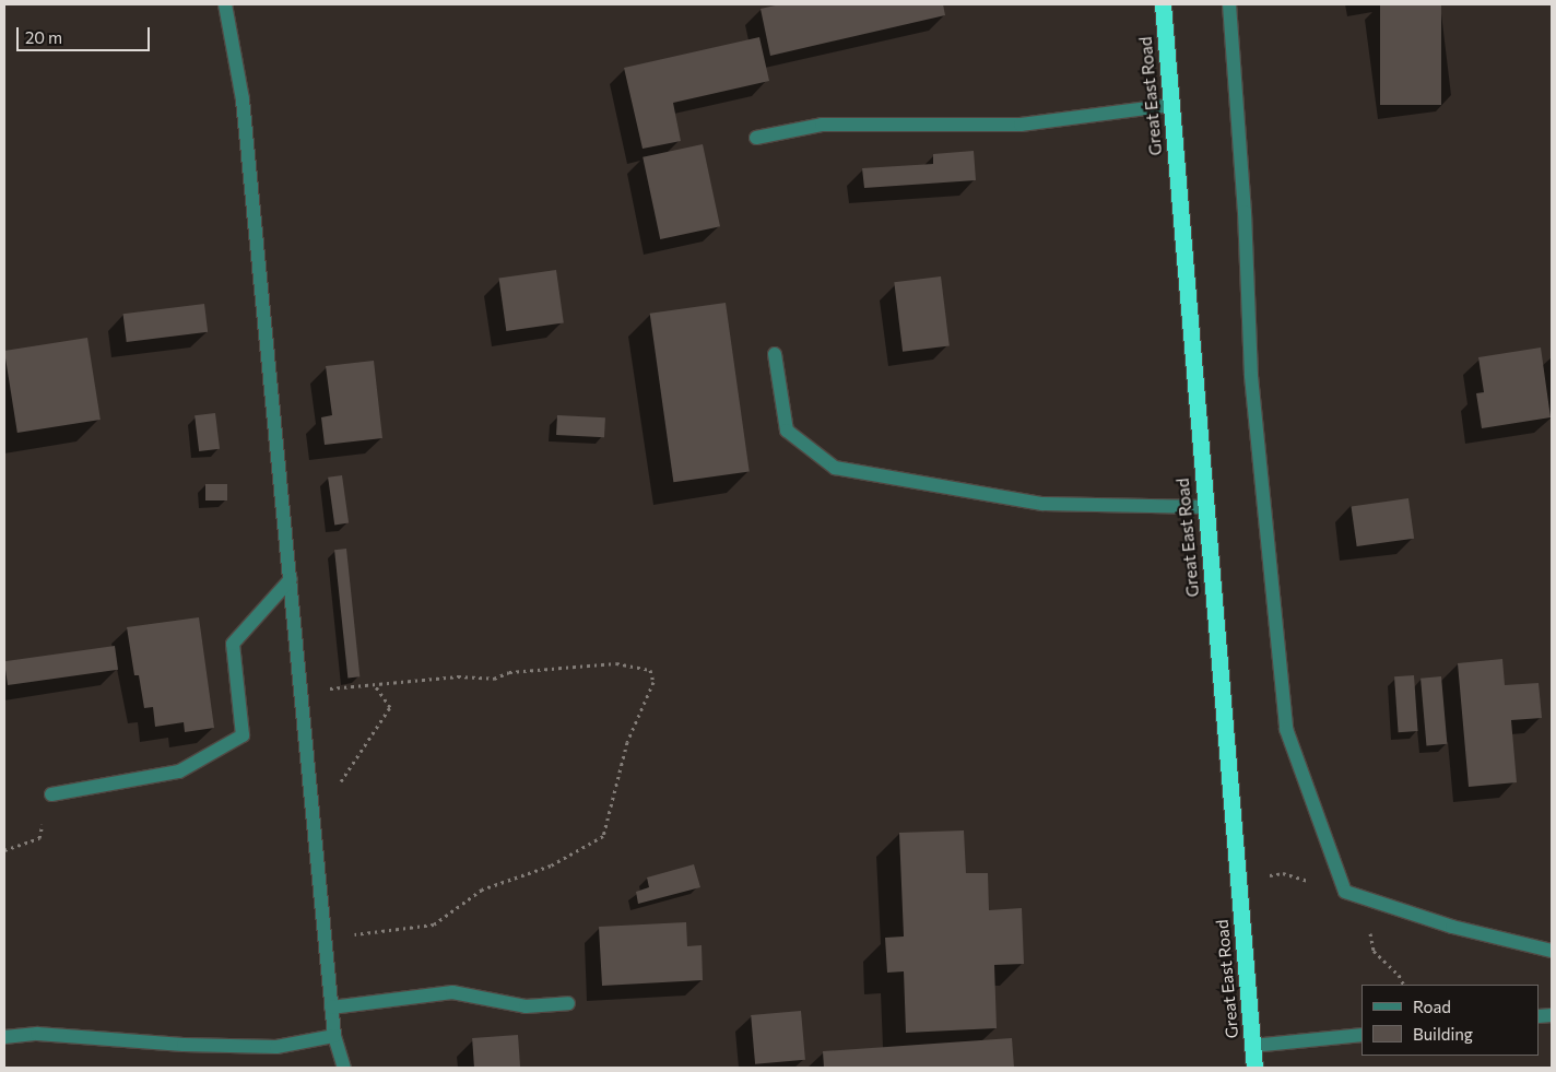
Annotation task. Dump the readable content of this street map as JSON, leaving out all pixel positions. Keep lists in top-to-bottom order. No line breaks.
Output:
{"streets":{"highway":["Great East Road"]},"legend":["Road","Building"],"scale_bar":"20 m"}
